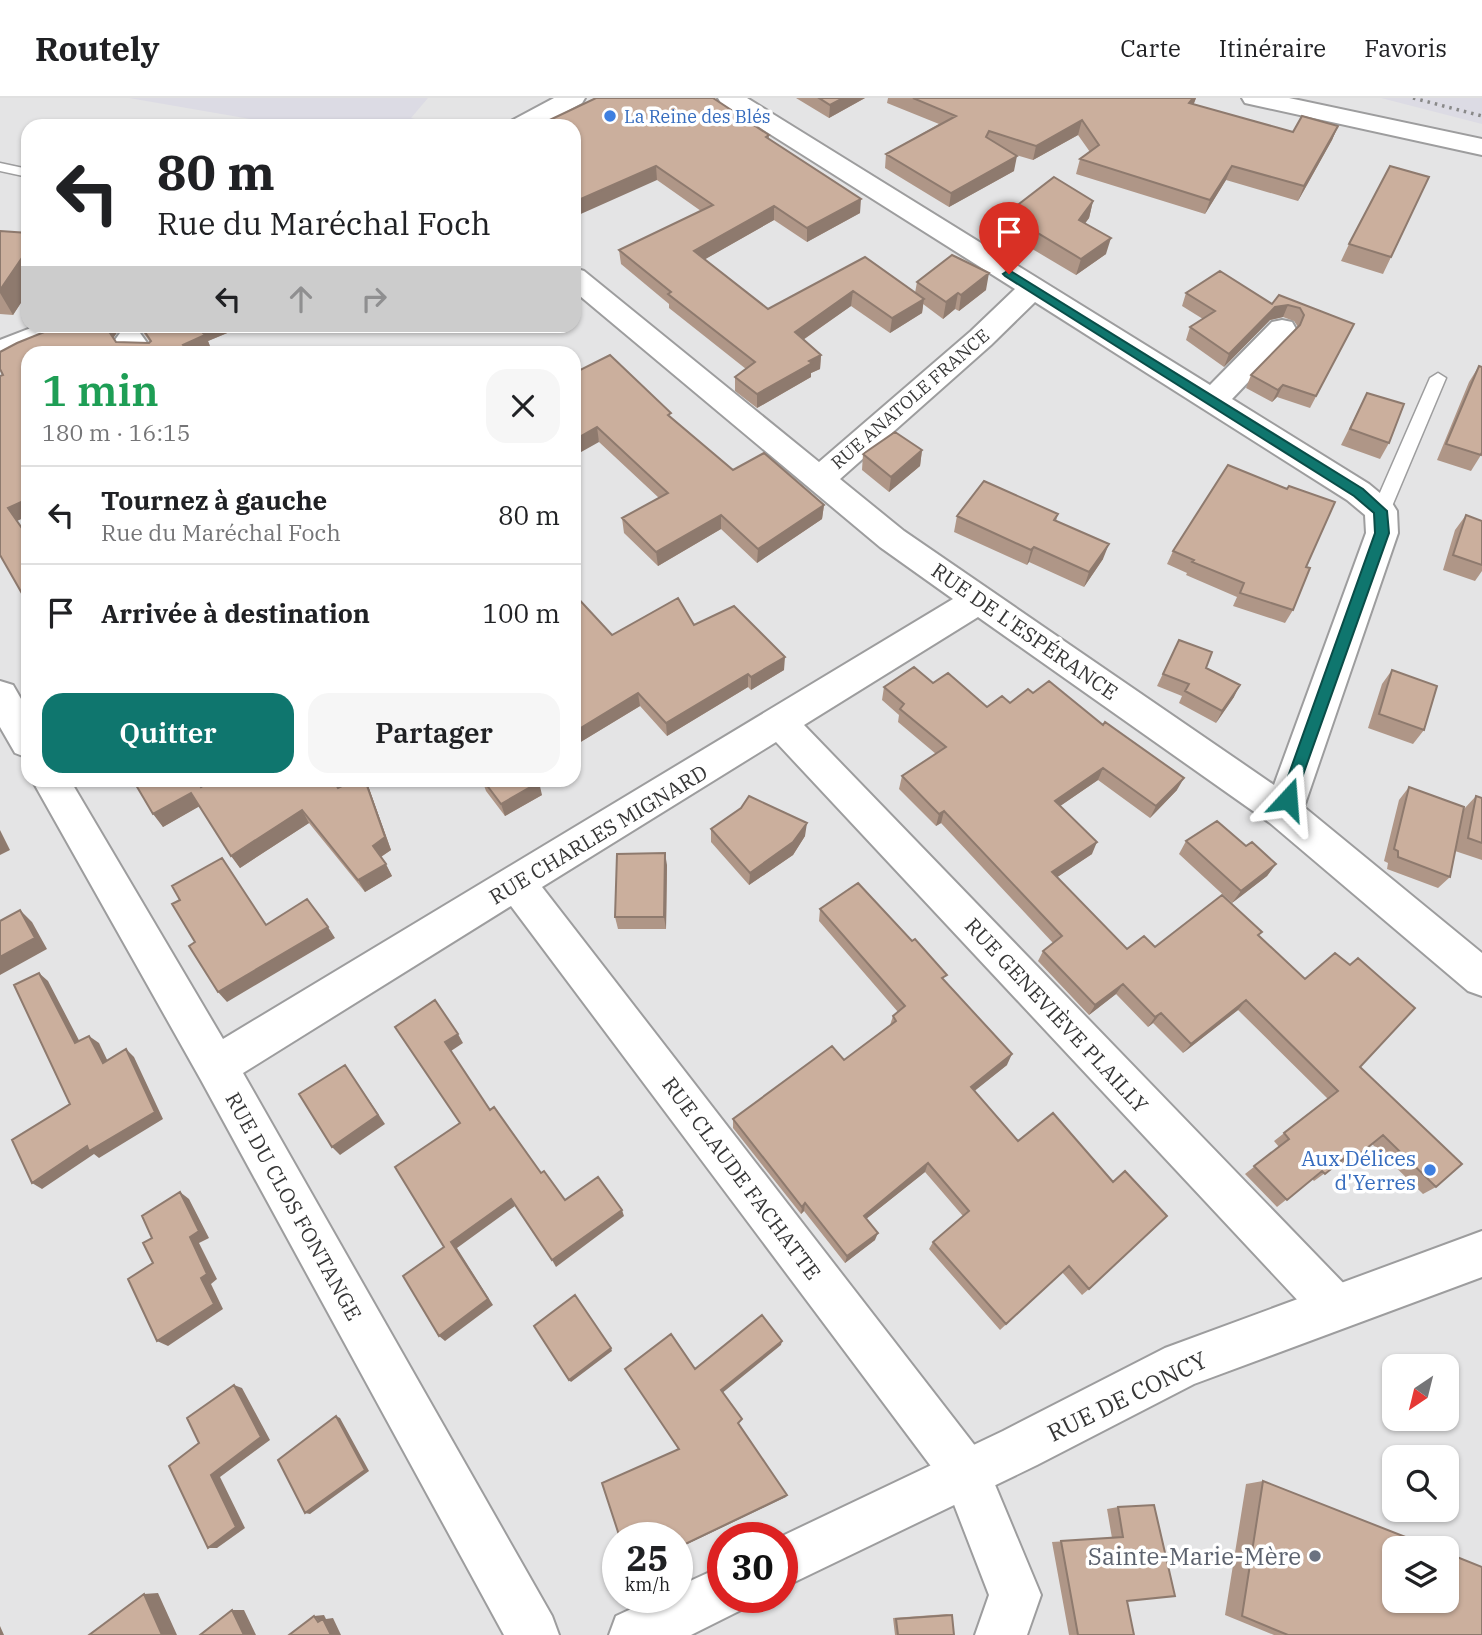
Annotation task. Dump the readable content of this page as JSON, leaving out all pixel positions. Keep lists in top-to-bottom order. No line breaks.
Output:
{"streets":{"street":["RUE ANATOLE FRANCE","RUE DE L'ESPÉRANCE","RUE CHARLES MIGNARD","RUE GENEVIÈVE PLAILLY","RUE CLAUDE FACHATTE","RUE DU CLOS FONTANGE","RUE DE CONCY"]},"crossings":[["RUE ANATOLE FRANCE","RUE DE L'ESPÉRANCE"],["RUE DE L'ESPÉRANCE","RUE CHARLES MIGNARD"],["RUE CHARLES MIGNARD","RUE GENEVIÈVE PLAILLY"],["RUE CHARLES MIGNARD","RUE CLAUDE FACHATTE"],["RUE CHARLES MIGNARD","RUE DU CLOS FONTANGE"],["RUE GENEVIÈVE PLAILLY","RUE DE CONCY"],["RUE CLAUDE FACHATTE","RUE DE CONCY"]],"places":["La Reine des Blés","Aux Délices d'Yerres","Sainte-Marie-Mère"],"north":"bottom left","page":{"header":"Routely","nav":["Carte","Itinéraire","Favoris"],"turn":["80 m","Rue du Maréchal Foch"],"heading":["1 min","180 m · 16:15"],"list":[{"name":"Tournez à gauche","note":"Rue du Maréchal Foch","value":"80 m"},{"name":"Arrivée à destination","value":"100 m"}],"buttons":["Quitter","Partager"],"speed":"25 km/h","limit":"30"}}
